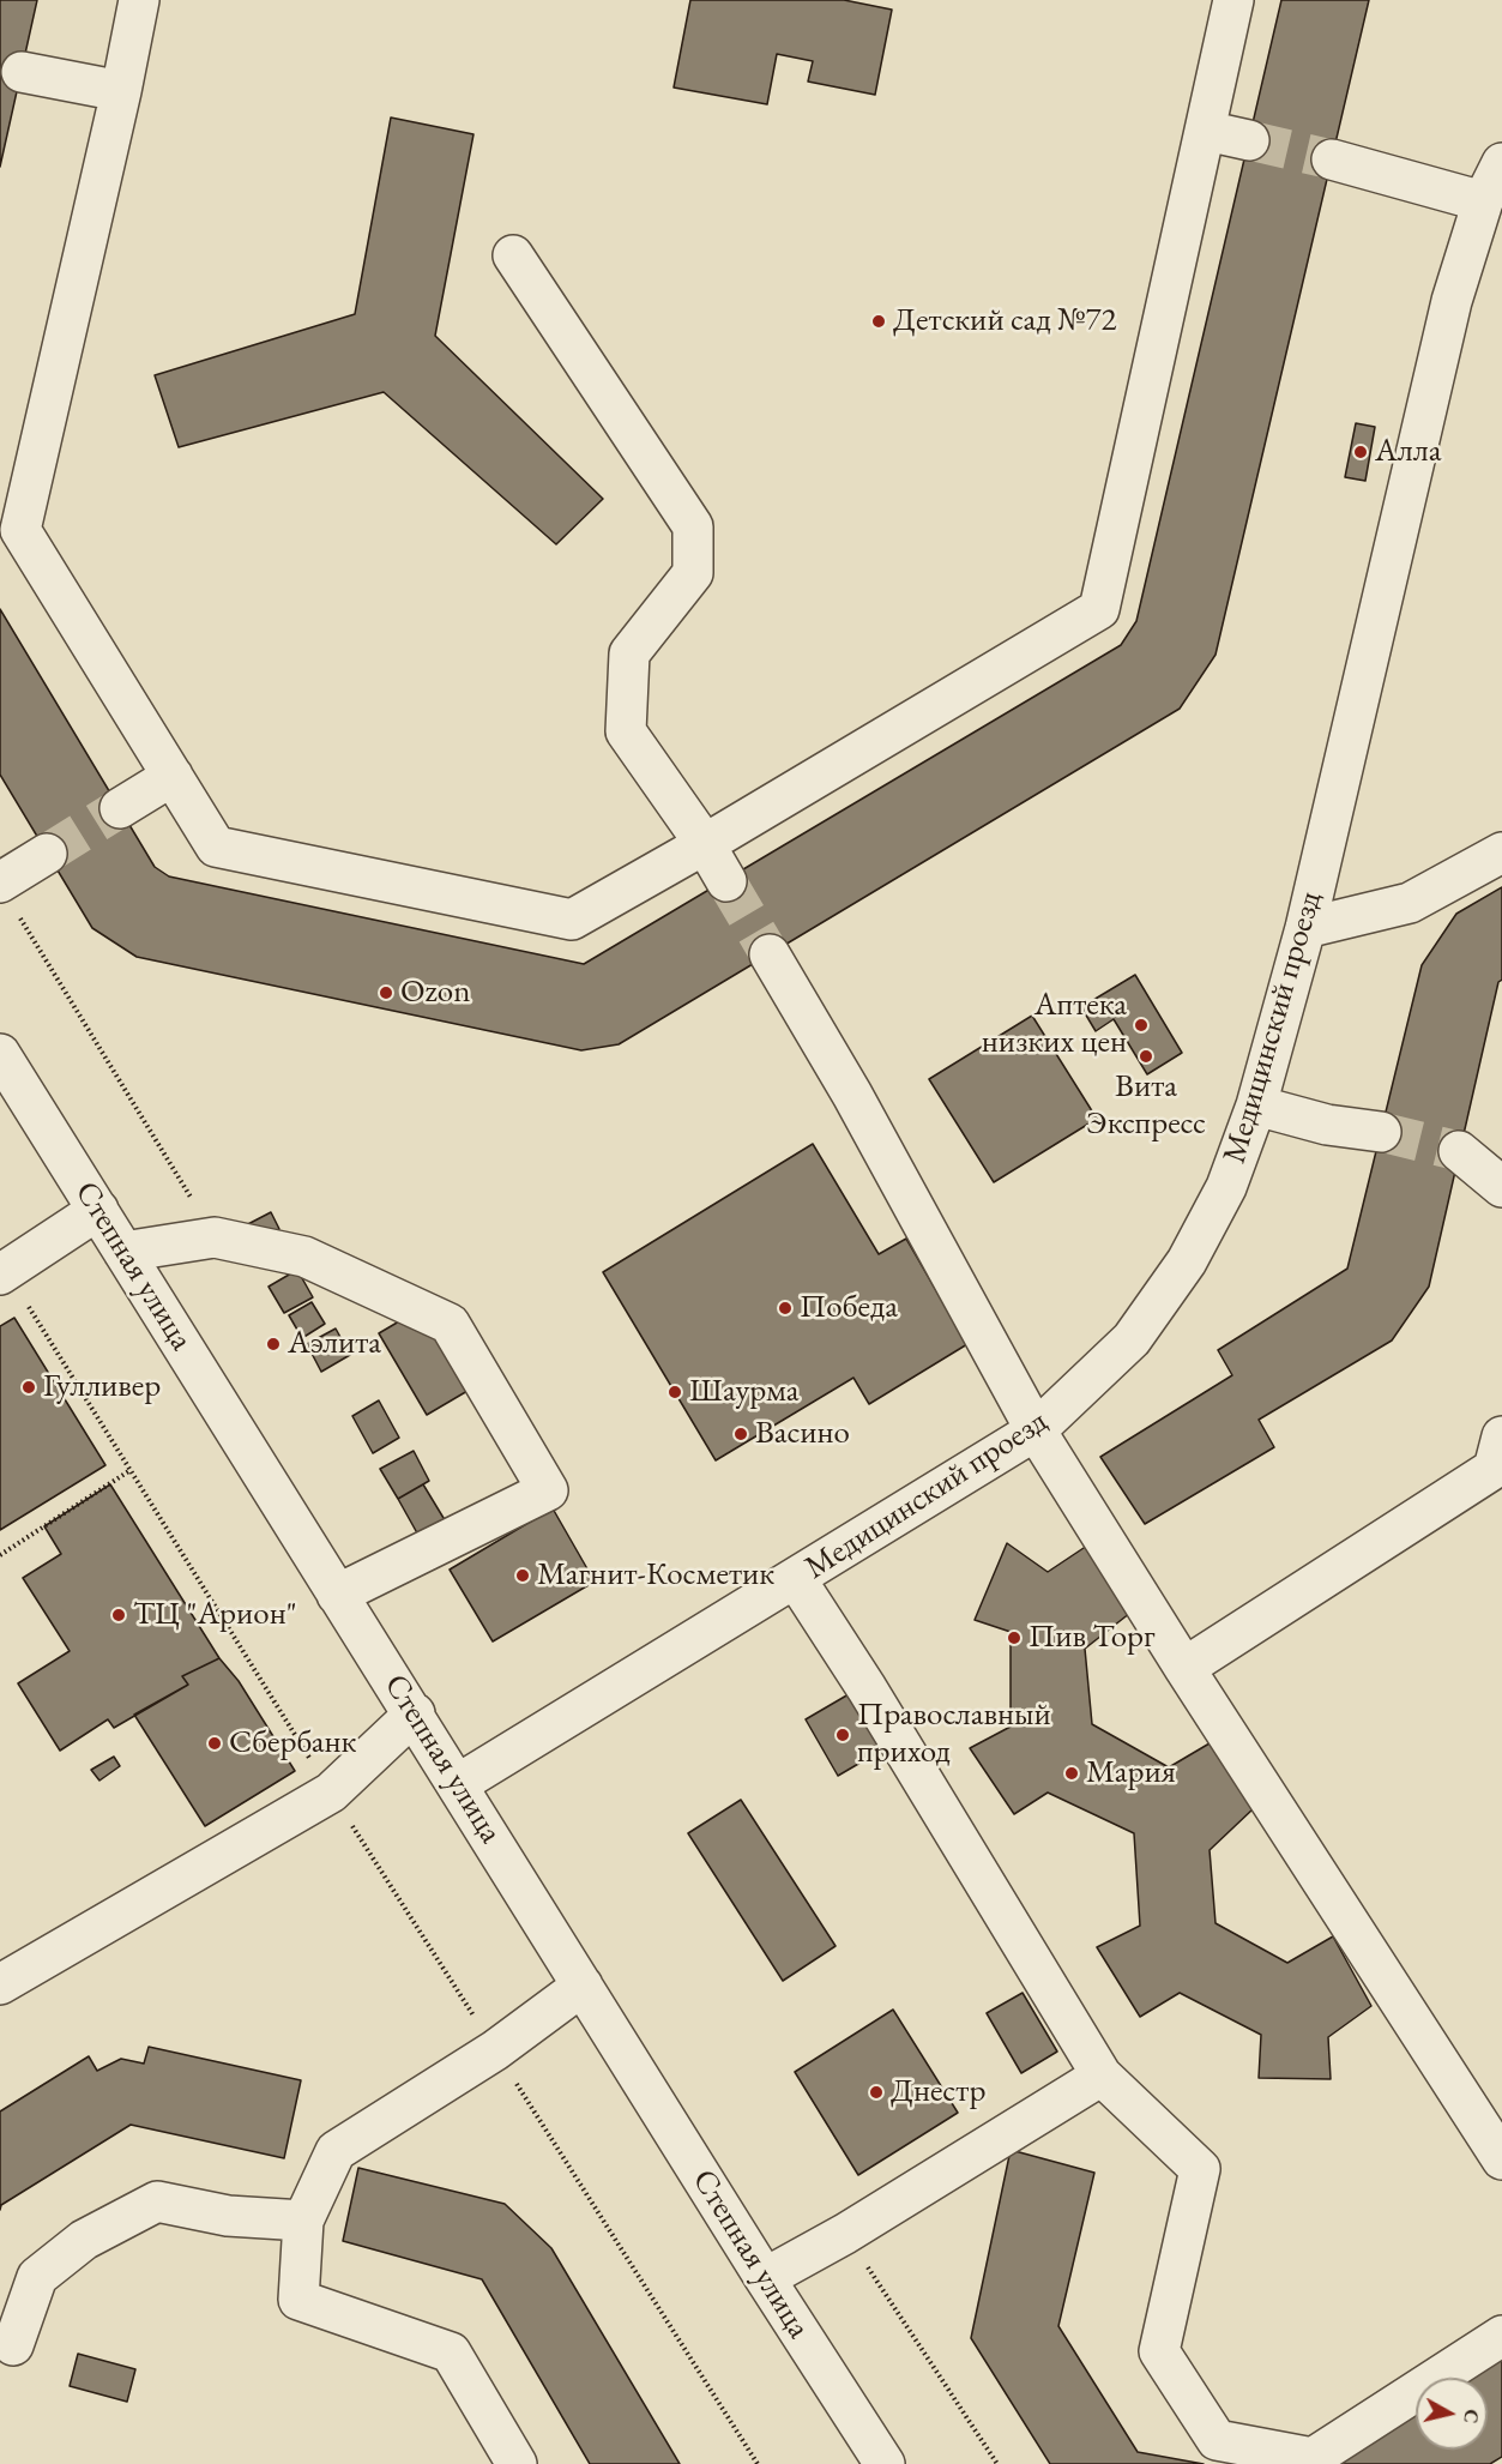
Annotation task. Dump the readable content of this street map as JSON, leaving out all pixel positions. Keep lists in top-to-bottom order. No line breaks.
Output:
{"streets":{"street":["Медицинский проезд","Степная улица"]},"crossings":[["Медицинский проезд","Степная улица"]],"places":["Детский сад №72","Алла","Ozon","Аптека низких цен","Вита Экспресс","Победа","Аэлита","Гулливер","Шаурма","Васино","Магнит-Косметик","ТЦ \"Арион\"","Пив Торг","Православный приход","Сбербанк","Мария","Днестр"],"north":"right"}
